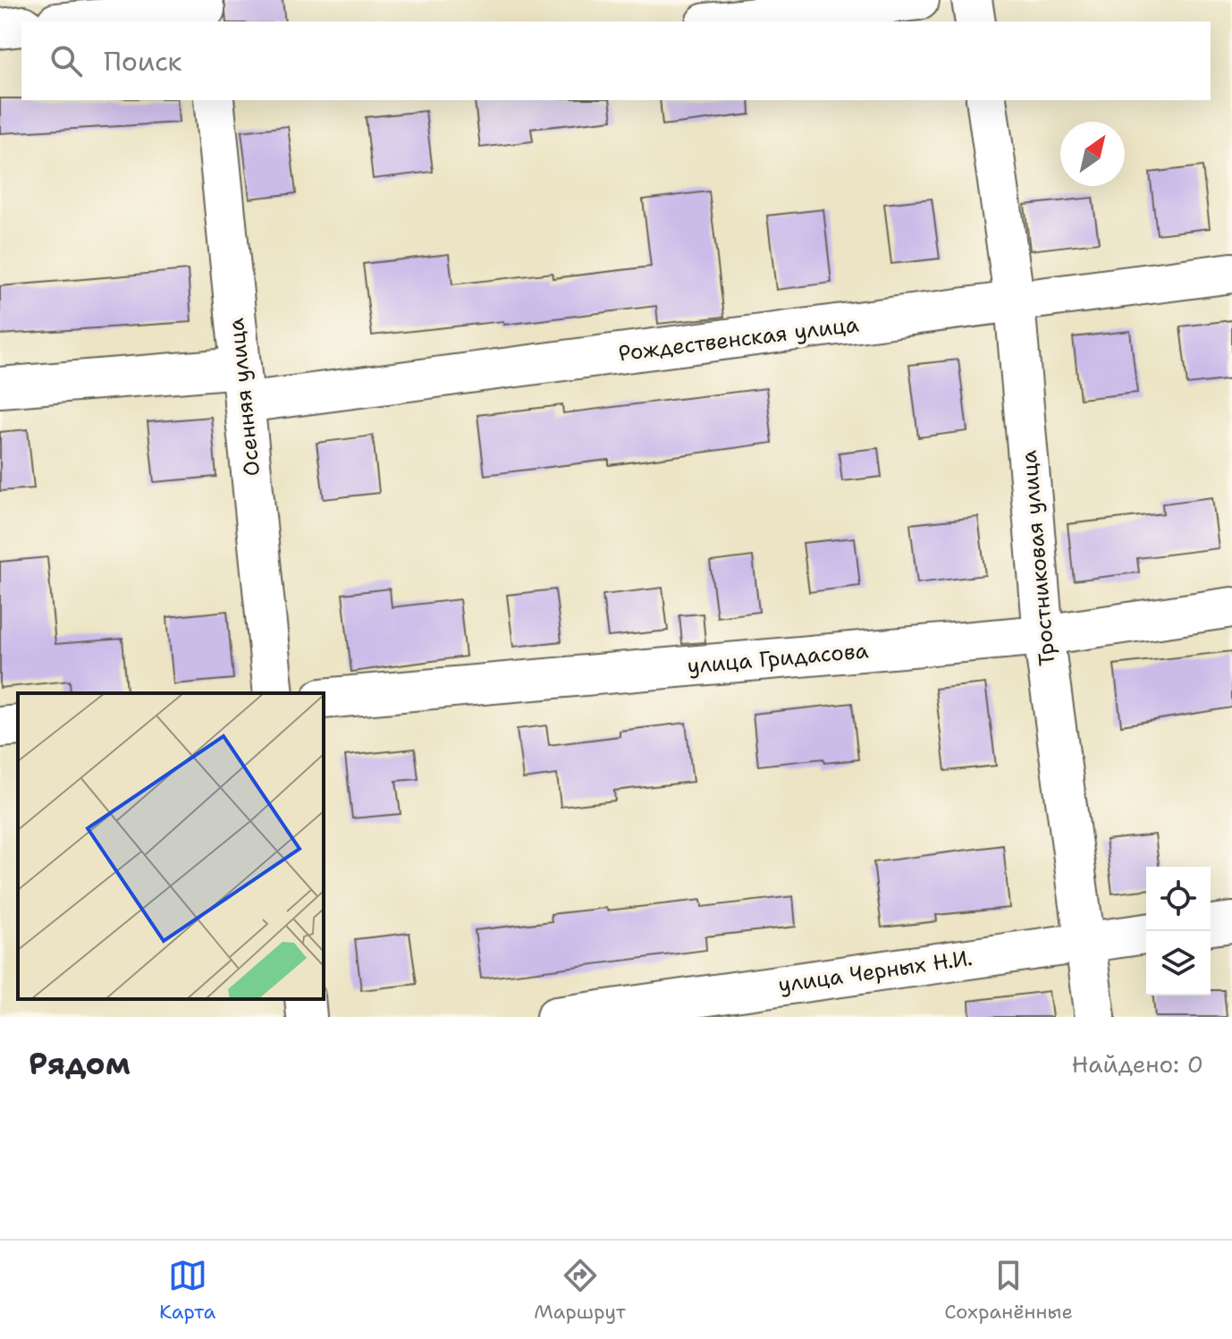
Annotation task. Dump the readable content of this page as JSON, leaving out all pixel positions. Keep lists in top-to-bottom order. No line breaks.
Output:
{"streets":{"street":["Рождественская улица","Осенняя улица","Тростниковая улица","улица Гридасова","улица Черных Н.И."]},"crossings":[["Рождественская улица","Осенняя улица"],["Рождественская улица","Тростниковая улица"],["Тростниковая улица","улица Гридасова"],["Тростниковая улица","улица Черных Н.И."]],"north":"top right","page":{"search":"Поиск","heading":["Рядом","Найдено: 0"],"nav":["Карта","Маршрут","Сохранённые"]}}
